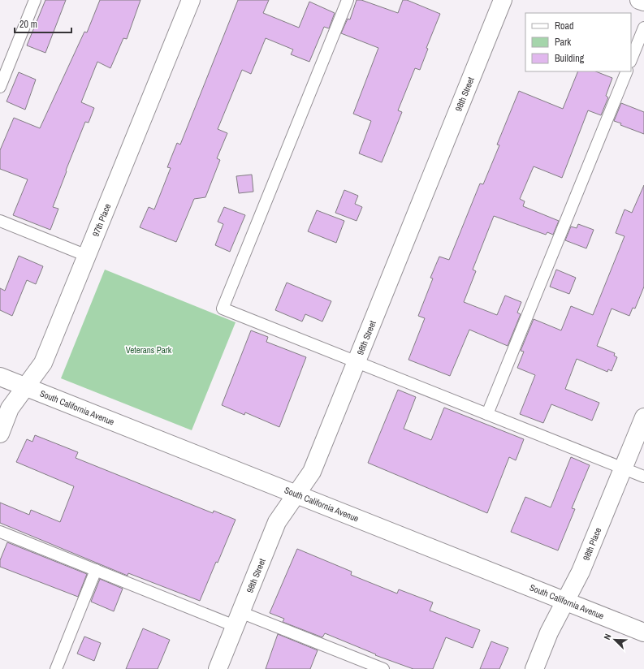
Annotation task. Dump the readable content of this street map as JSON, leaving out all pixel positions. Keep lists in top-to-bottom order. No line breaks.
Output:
{"streets":{"street":["98th Street","97th Place","South California Avenue","98th Place"]},"crossings":[["98th Street","South California Avenue"],["97th Place","South California Avenue"],["South California Avenue","98th Place"]],"parks":["Veterans Park"],"legend":["Road","Park","Building"],"scale_bar":"20 m","north":"top left"}
